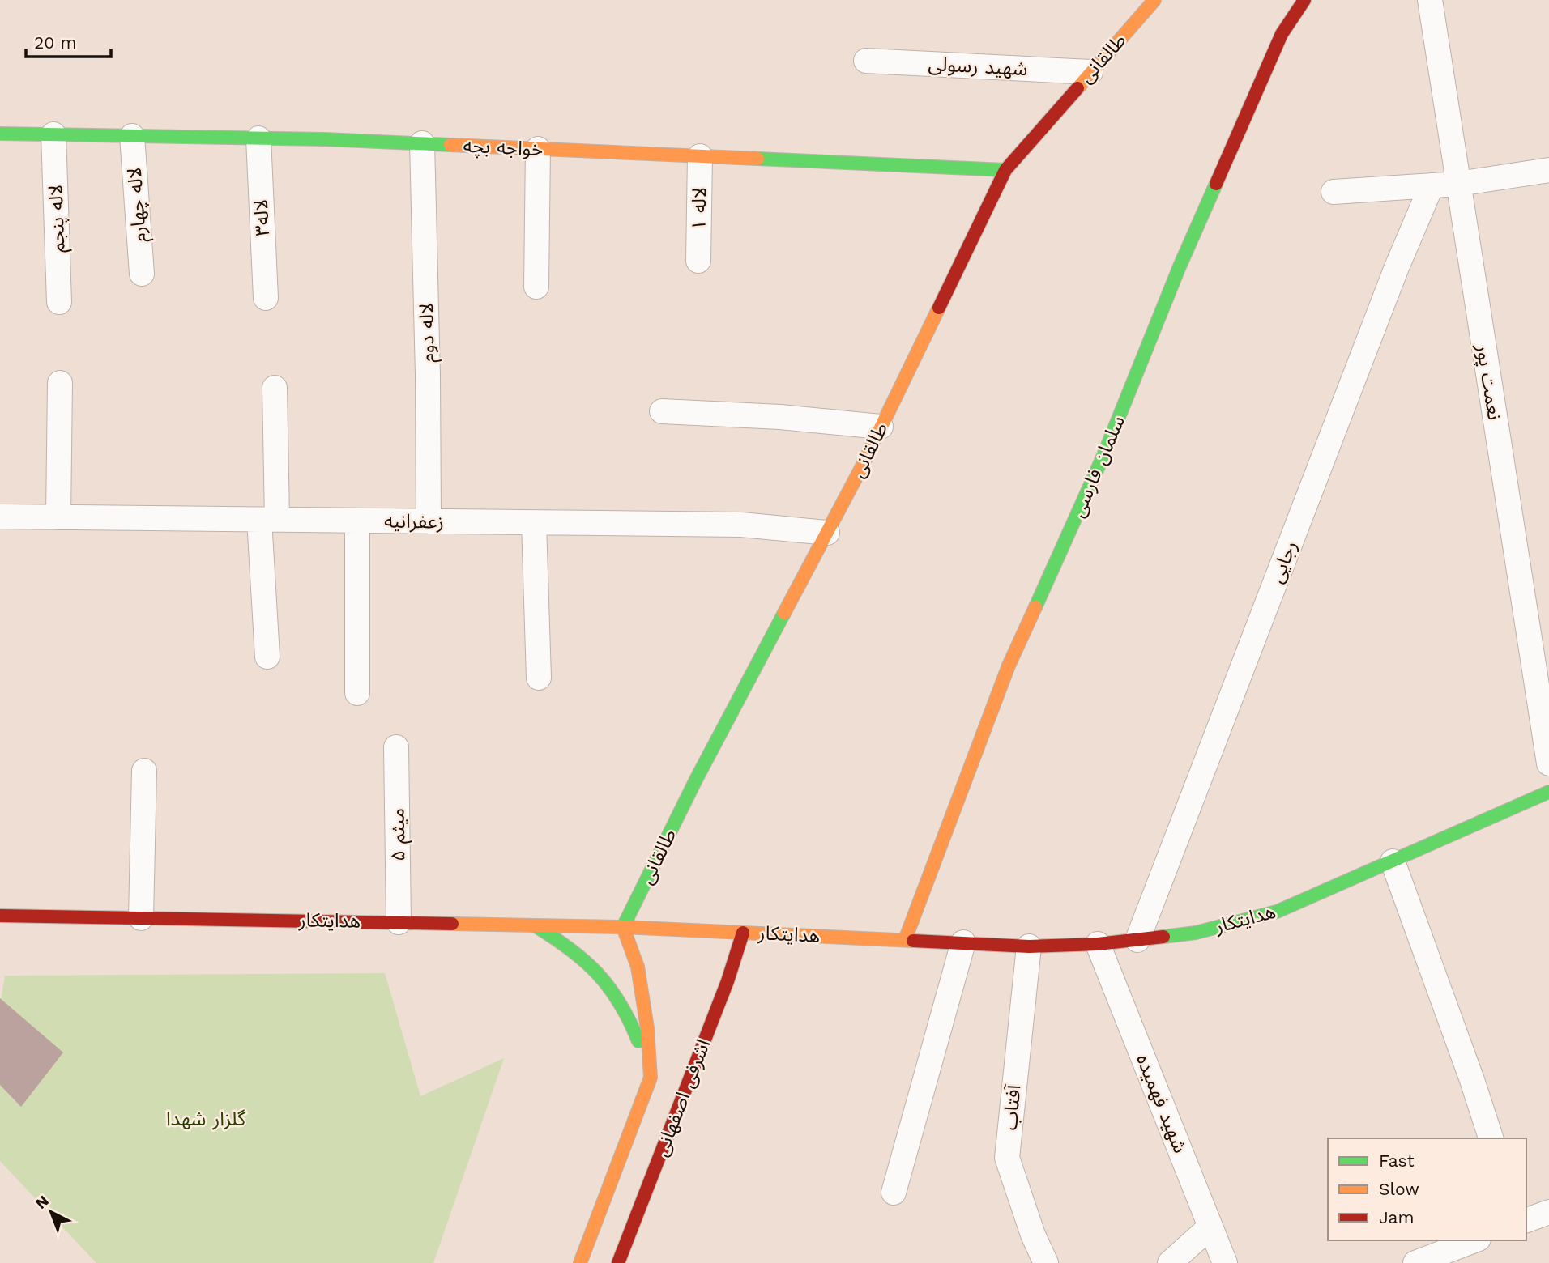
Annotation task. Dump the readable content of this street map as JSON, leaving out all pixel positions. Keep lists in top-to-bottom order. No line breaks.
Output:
{"streets":{"street":["طالقانی","شهید رسولی","خواجه بچه","لاله چهارم","لاله ۱","لاله۳","لاله پنجم","لاله دوم","نعمت پور","سلمان فارسی","زعفرانیه","رجایی","میثم ۵","هدایتکار","اشرفی اصفهانی","شهید فهمیده","آفتاب"]},"crossings":[["طالقانی","شهید رسولی"],["طالقانی","خواجه بچه"],["طالقانی","زعفرانیه"],["طالقانی","هدایتکار"],["طالقانی","اشرفی اصفهانی"],["خواجه بچه","لاله چهارم"],["خواجه بچه","لاله ۱"],["خواجه بچه","لاله۳"],["خواجه بچه","لاله پنجم"],["خواجه بچه","لاله دوم"],["لاله دوم","زعفرانیه"],["سلمان فارسی","هدایتکار"],["رجایی","هدایتکار"],["میثم ۵","هدایتکار"],["هدایتکار","اشرفی اصفهانی"],["هدایتکار","شهید فهمیده"],["هدایتکار","آفتاب"]],"parks":["گلزار شهدا"],"legend":["Fast","Slow","Jam"],"scale_bar":"20 m","north":"top left"}
